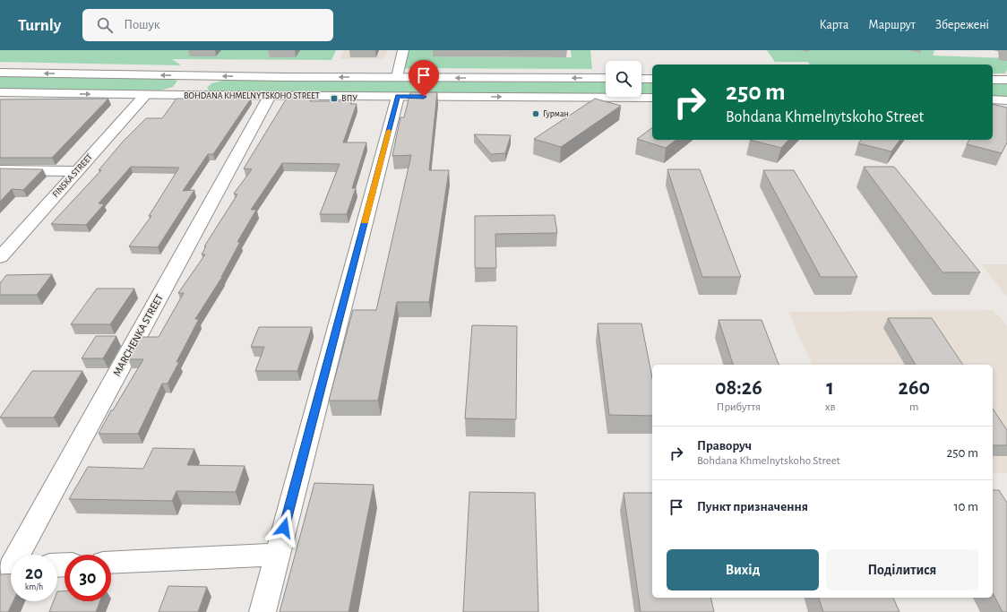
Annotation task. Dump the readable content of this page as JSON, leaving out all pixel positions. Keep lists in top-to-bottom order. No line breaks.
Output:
{"streets":{"street":["BOHDANA KHMELNYTSKOHO STREET","FINSKA STREET","MARCHENKA STREET"]},"crossings":[["BOHDANA KHMELNYTSKOHO STREET","FINSKA STREET"],["BOHDANA KHMELNYTSKOHO STREET","MARCHENKA STREET"]],"places":{"transit":["ВПУ"],"other":["Гурман"]},"page":{"header":"Turnly","search":"Пошук","nav":["Карта","Маршрут","Збережені"],"turn":["250 m","Bohdana Khmelnytskoho Street"],"eta":["08:26","Прибуття","1","хв","260","m"],"list":[{"name":"Праворуч","note":"Bohdana Khmelnytskoho Street","value":"250 m"},{"name":"Пункт призначення","value":"10 m"}],"buttons":["Вихід","Поділитися"],"speed":"20 km/h","limit":"30"}}
